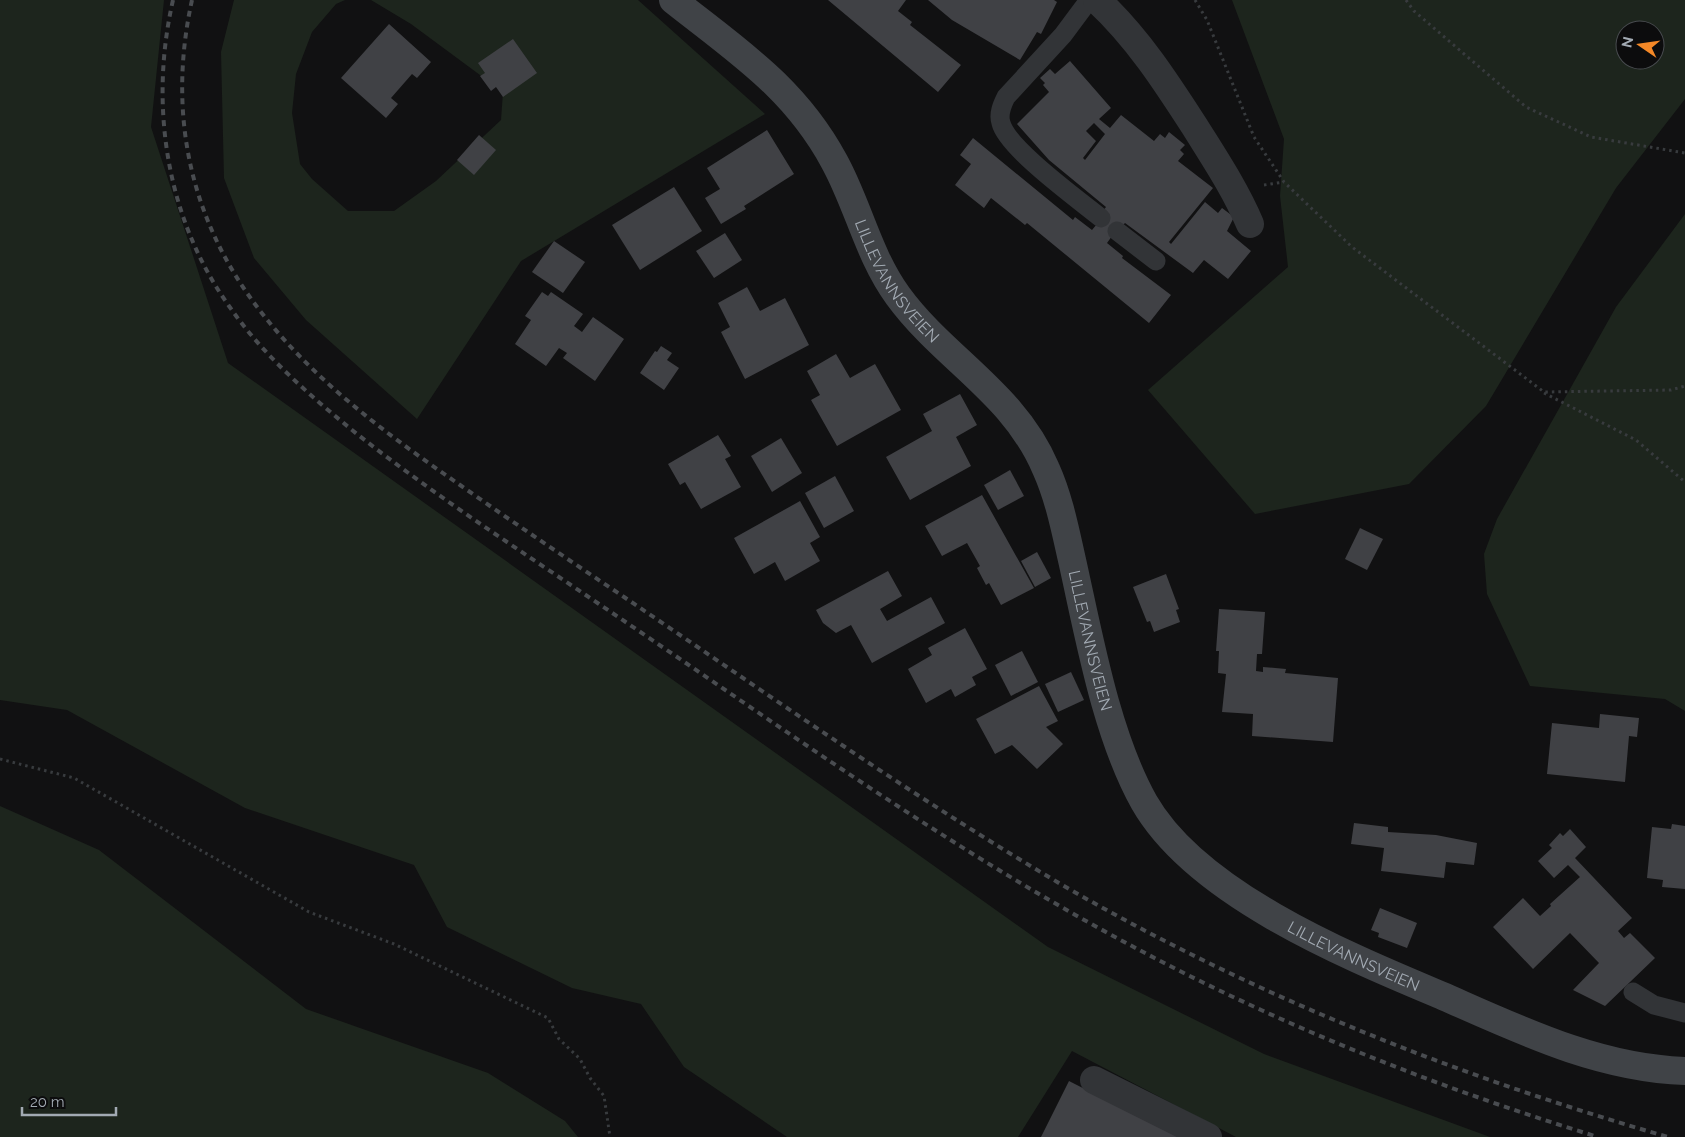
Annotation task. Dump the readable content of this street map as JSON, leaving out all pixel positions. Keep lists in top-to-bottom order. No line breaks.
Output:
{"streets":{"street":["LILLEVANNSVEIEN"]},"scale_bar":"20 m","north":"left"}
